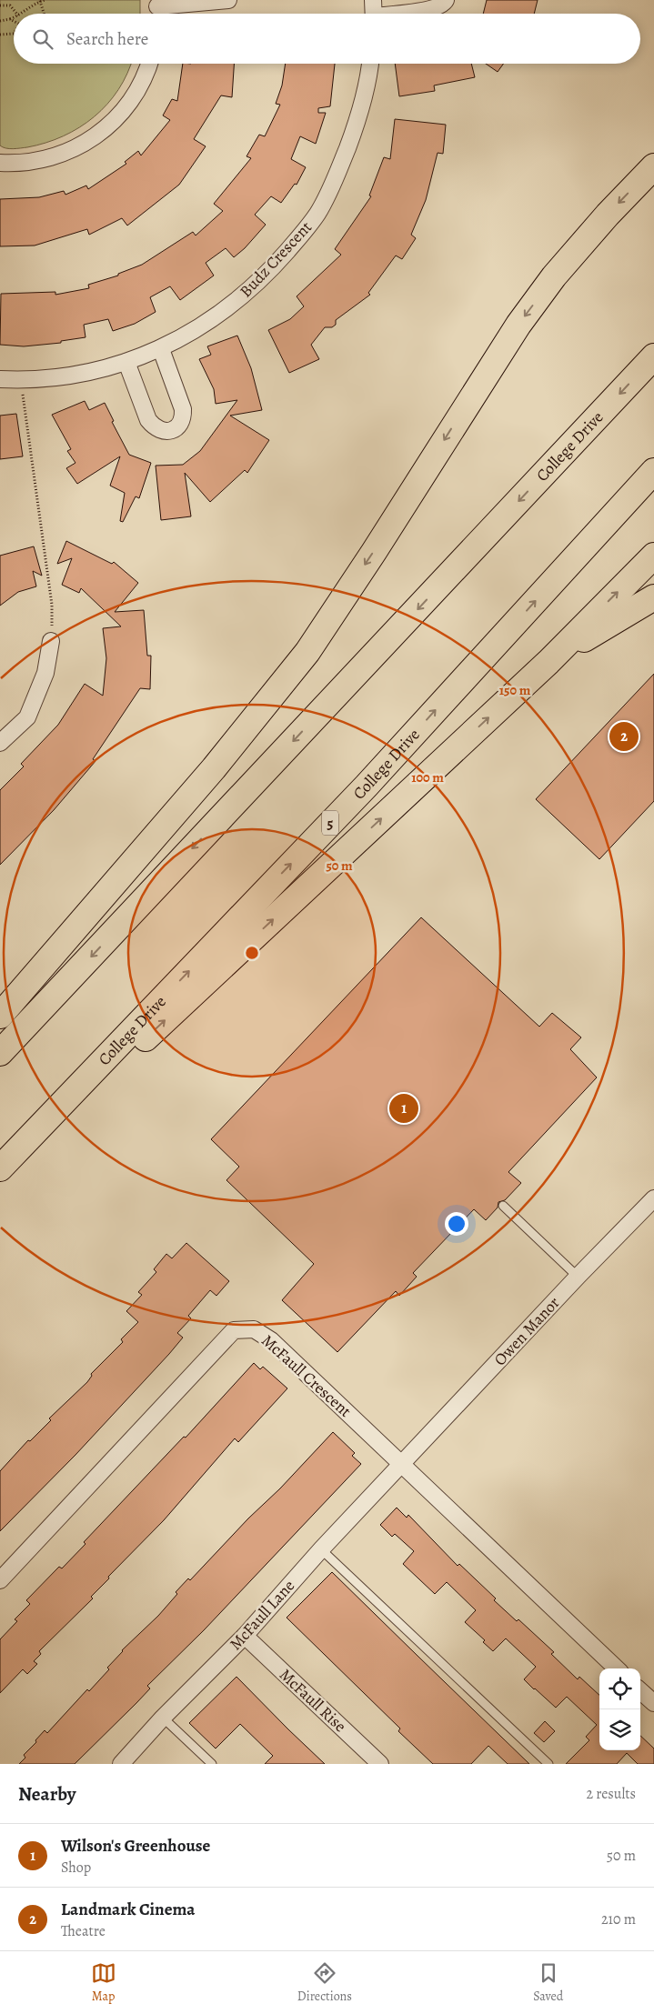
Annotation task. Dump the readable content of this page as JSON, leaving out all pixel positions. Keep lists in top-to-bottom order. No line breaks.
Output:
{"streets":{"highway":["College Drive","5"],"street":["Budz Crescent","Owen Manor","McFaull Crescent","McFaull Lane","McFaull Rise"]},"crossings":[["Owen Manor","McFaull Crescent"],["Owen Manor","McFaull Lane"],["McFaull Crescent","McFaull Lane"],["McFaull Lane","McFaull Rise"]],"page":{"search":"Search here","pins":["2","1"],"heading":["Nearby","2 results"],"list":[{"mark":"1","name":"Wilson's Greenhouse","note":"Shop","value":"50 m"},{"mark":"2","name":"Landmark Cinema","note":"Theatre","value":"210 m"}],"nav":["Map","Directions","Saved"]},"rings":["150 m","100 m","50 m"]}
